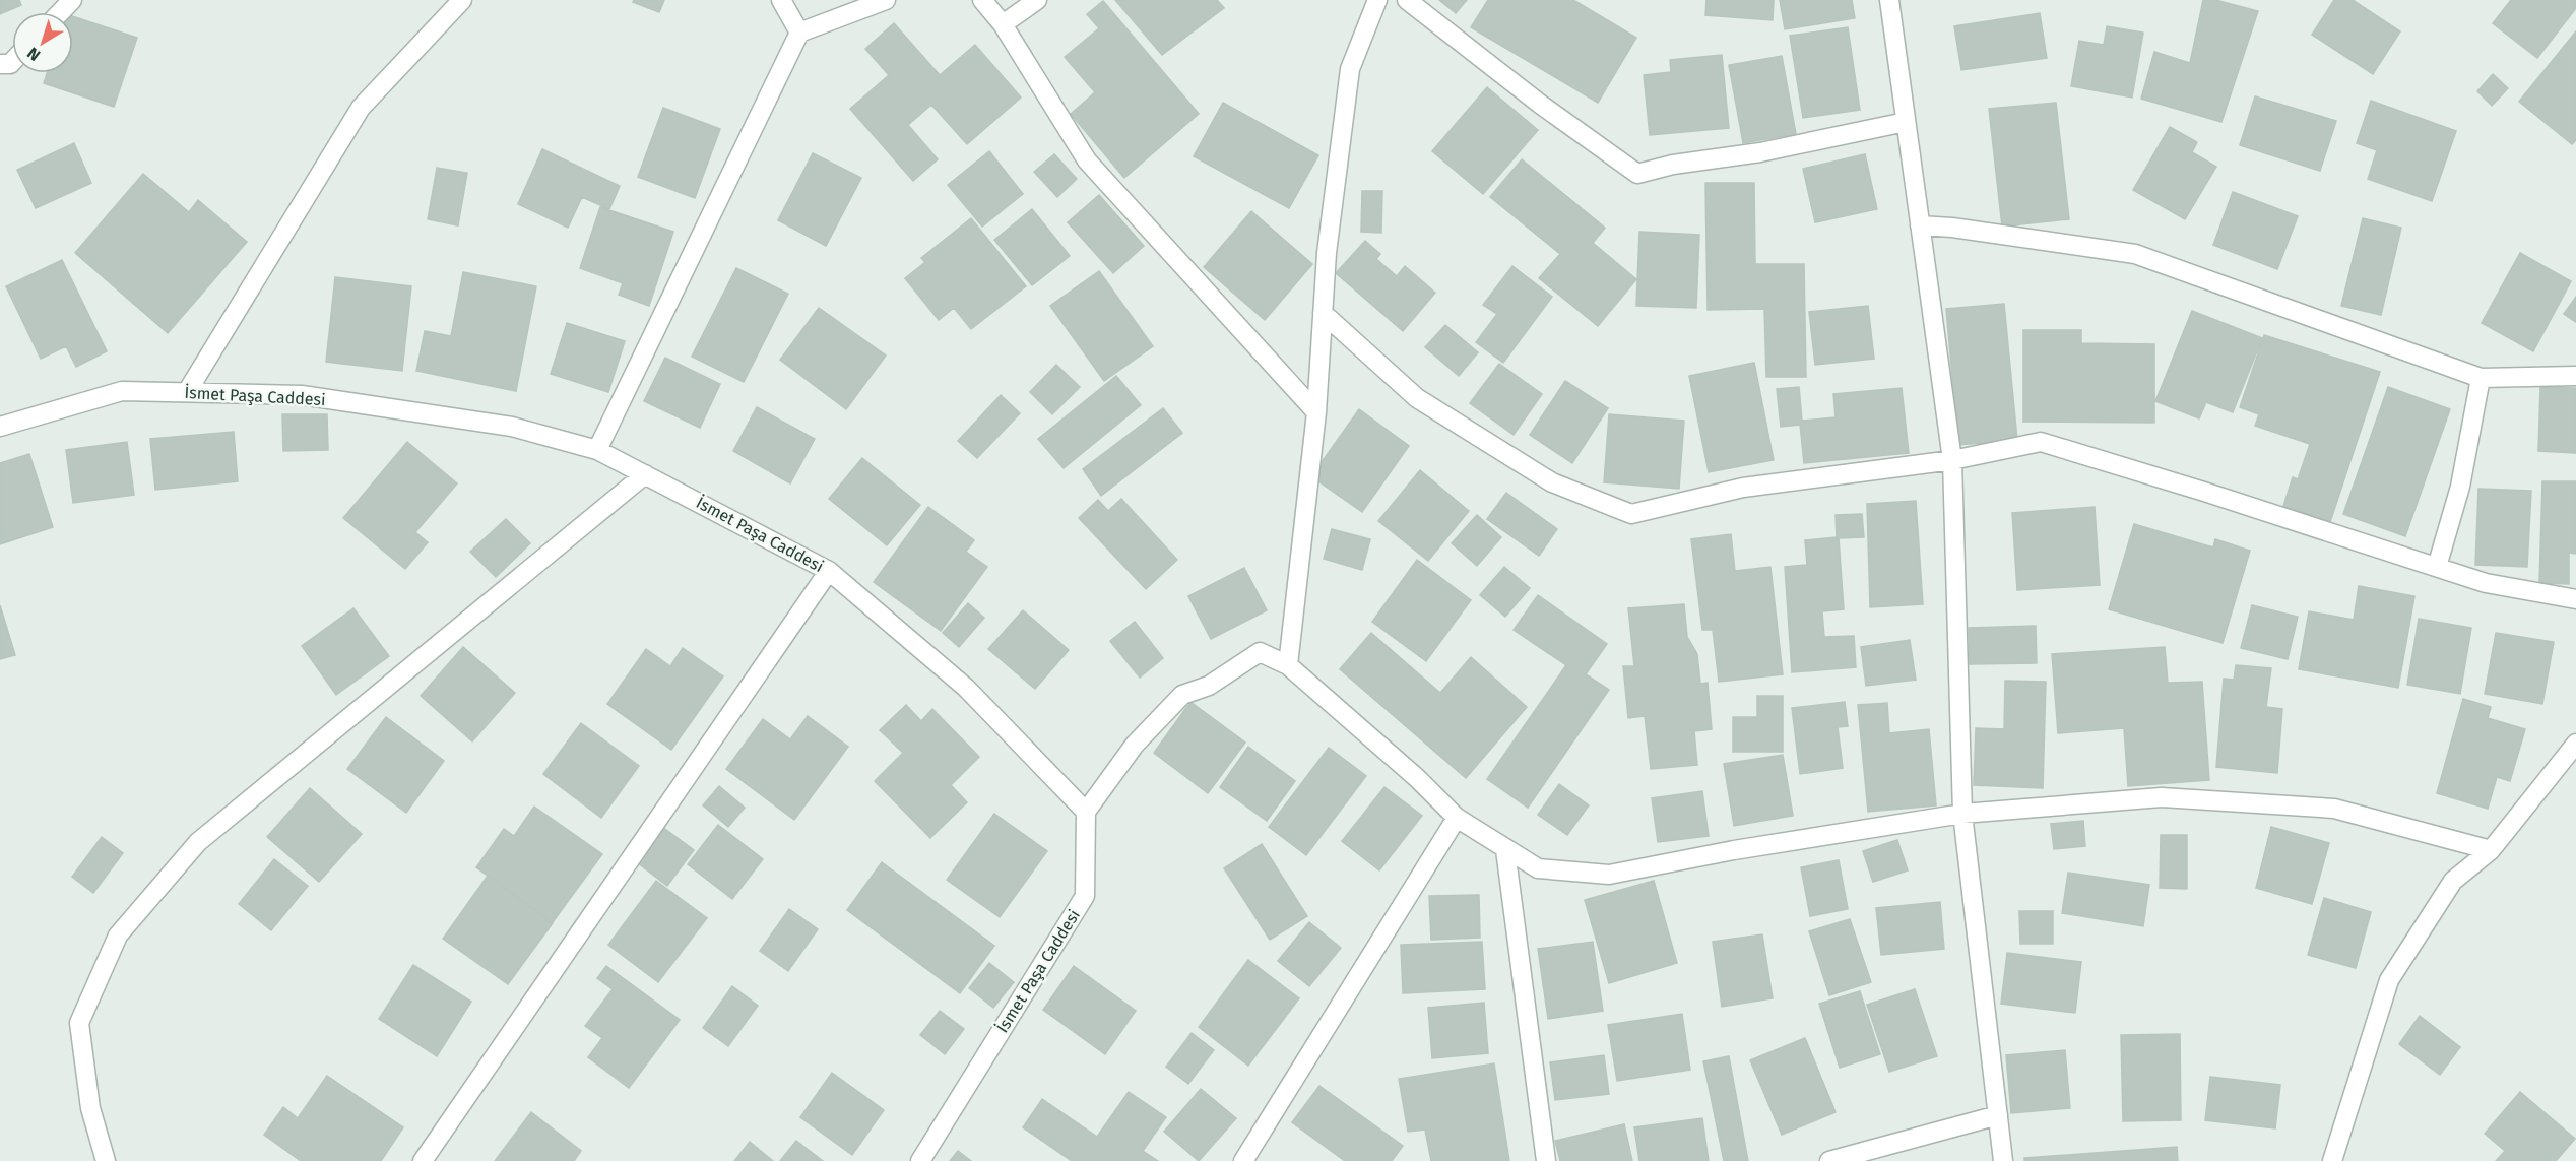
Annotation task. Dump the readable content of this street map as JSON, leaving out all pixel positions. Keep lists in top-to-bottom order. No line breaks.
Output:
{"streets":{"street":["İsmet Paşa Caddesi"]},"north":"bottom left"}
